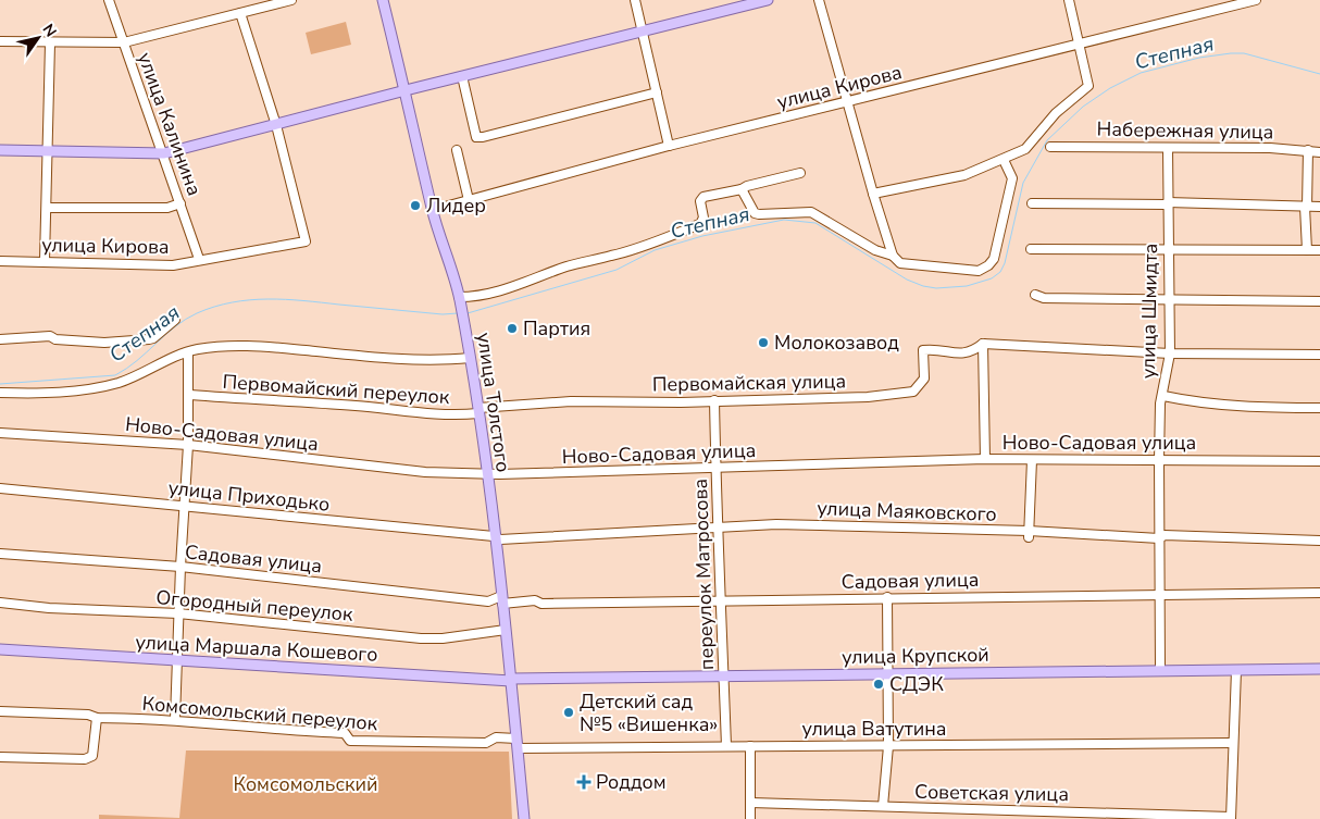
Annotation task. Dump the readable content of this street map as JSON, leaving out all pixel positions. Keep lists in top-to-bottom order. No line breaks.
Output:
{"streets":{"main road":["улица Толстого","улица Маршала Кошевого","улица Крупской"],"street":["улица Кирова","улица Калинина","Набережная улица","улица Шмидта","Первомайская улица","Первомайский переулок","Ново-Садовая улица","улица Приходько","улица Маяковского","Садовая улица","переулок Матросова","Огородный переулок","Комсомольский переулок","улица Ватутина","Советская улица"]},"crossings":[["улица Кирова","улица Калинина"],["улица Кирова","улица Толстого"],["Набережная улица","улица Шмидта"],["улица Шмидта","Ново-Садовая улица"],["улица Шмидта","улица Маяковского"],["улица Шмидта","Садовая улица"],["улица Шмидта","улица Крупской"],["Первомайская улица","Первомайский переулок"],["Первомайская улица","улица Толстого"],["Первомайская улица","переулок Матросова"],["Первомайский переулок","улица Толстого"],["улица Толстого","Ново-Садовая улица"],["улица Толстого","улица Приходько"],["улица Толстого","улица Маяковского"],["улица Толстого","Садовая улица"],["улица Толстого","Огородный переулок"],["улица Толстого","улица Маршала Кошевого"],["улица Толстого","улица Крупской"],["улица Толстого","Комсомольский переулок"],["улица Толстого","улица Ватутина"],["Ново-Садовая улица","переулок Матросова"],["улица Приходько","улица Маяковского"],["улица Маяковского","переулок Матросова"],["Садовая улица","переулок Матросова"],["переулок Матросова","улица Крупской"],["переулок Матросова","улица Ватутина"],["улица Маршала Кошевого","улица Крупской"],["Комсомольский переулок","улица Ватутина"]],"water":["Степная"],"parks":["Комсомольский"],"places":{"other":["Лидер","Партия","Молокозавод","СДЭК","Детский сад №5 «Вишенка»"],"health":["Роддом"]},"north":"top right"}
